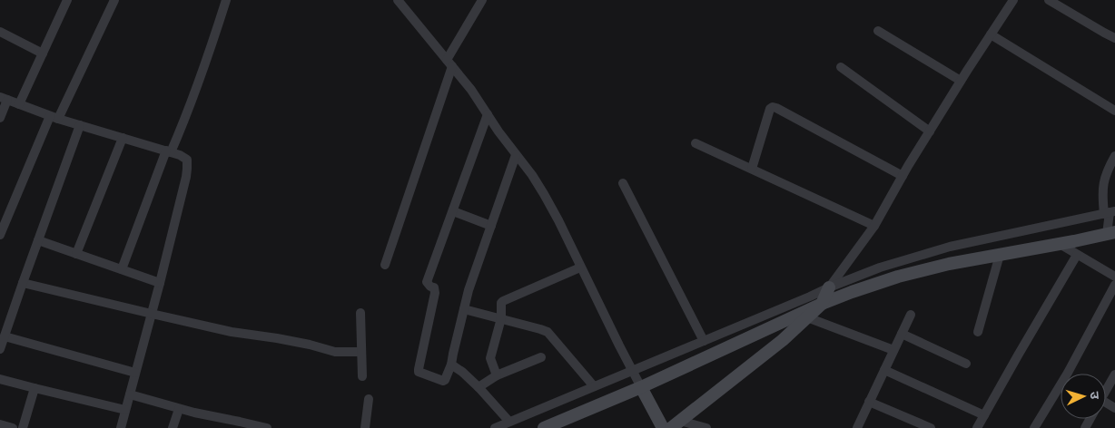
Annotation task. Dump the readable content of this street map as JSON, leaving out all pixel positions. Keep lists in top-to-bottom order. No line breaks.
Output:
{"north":"right"}
